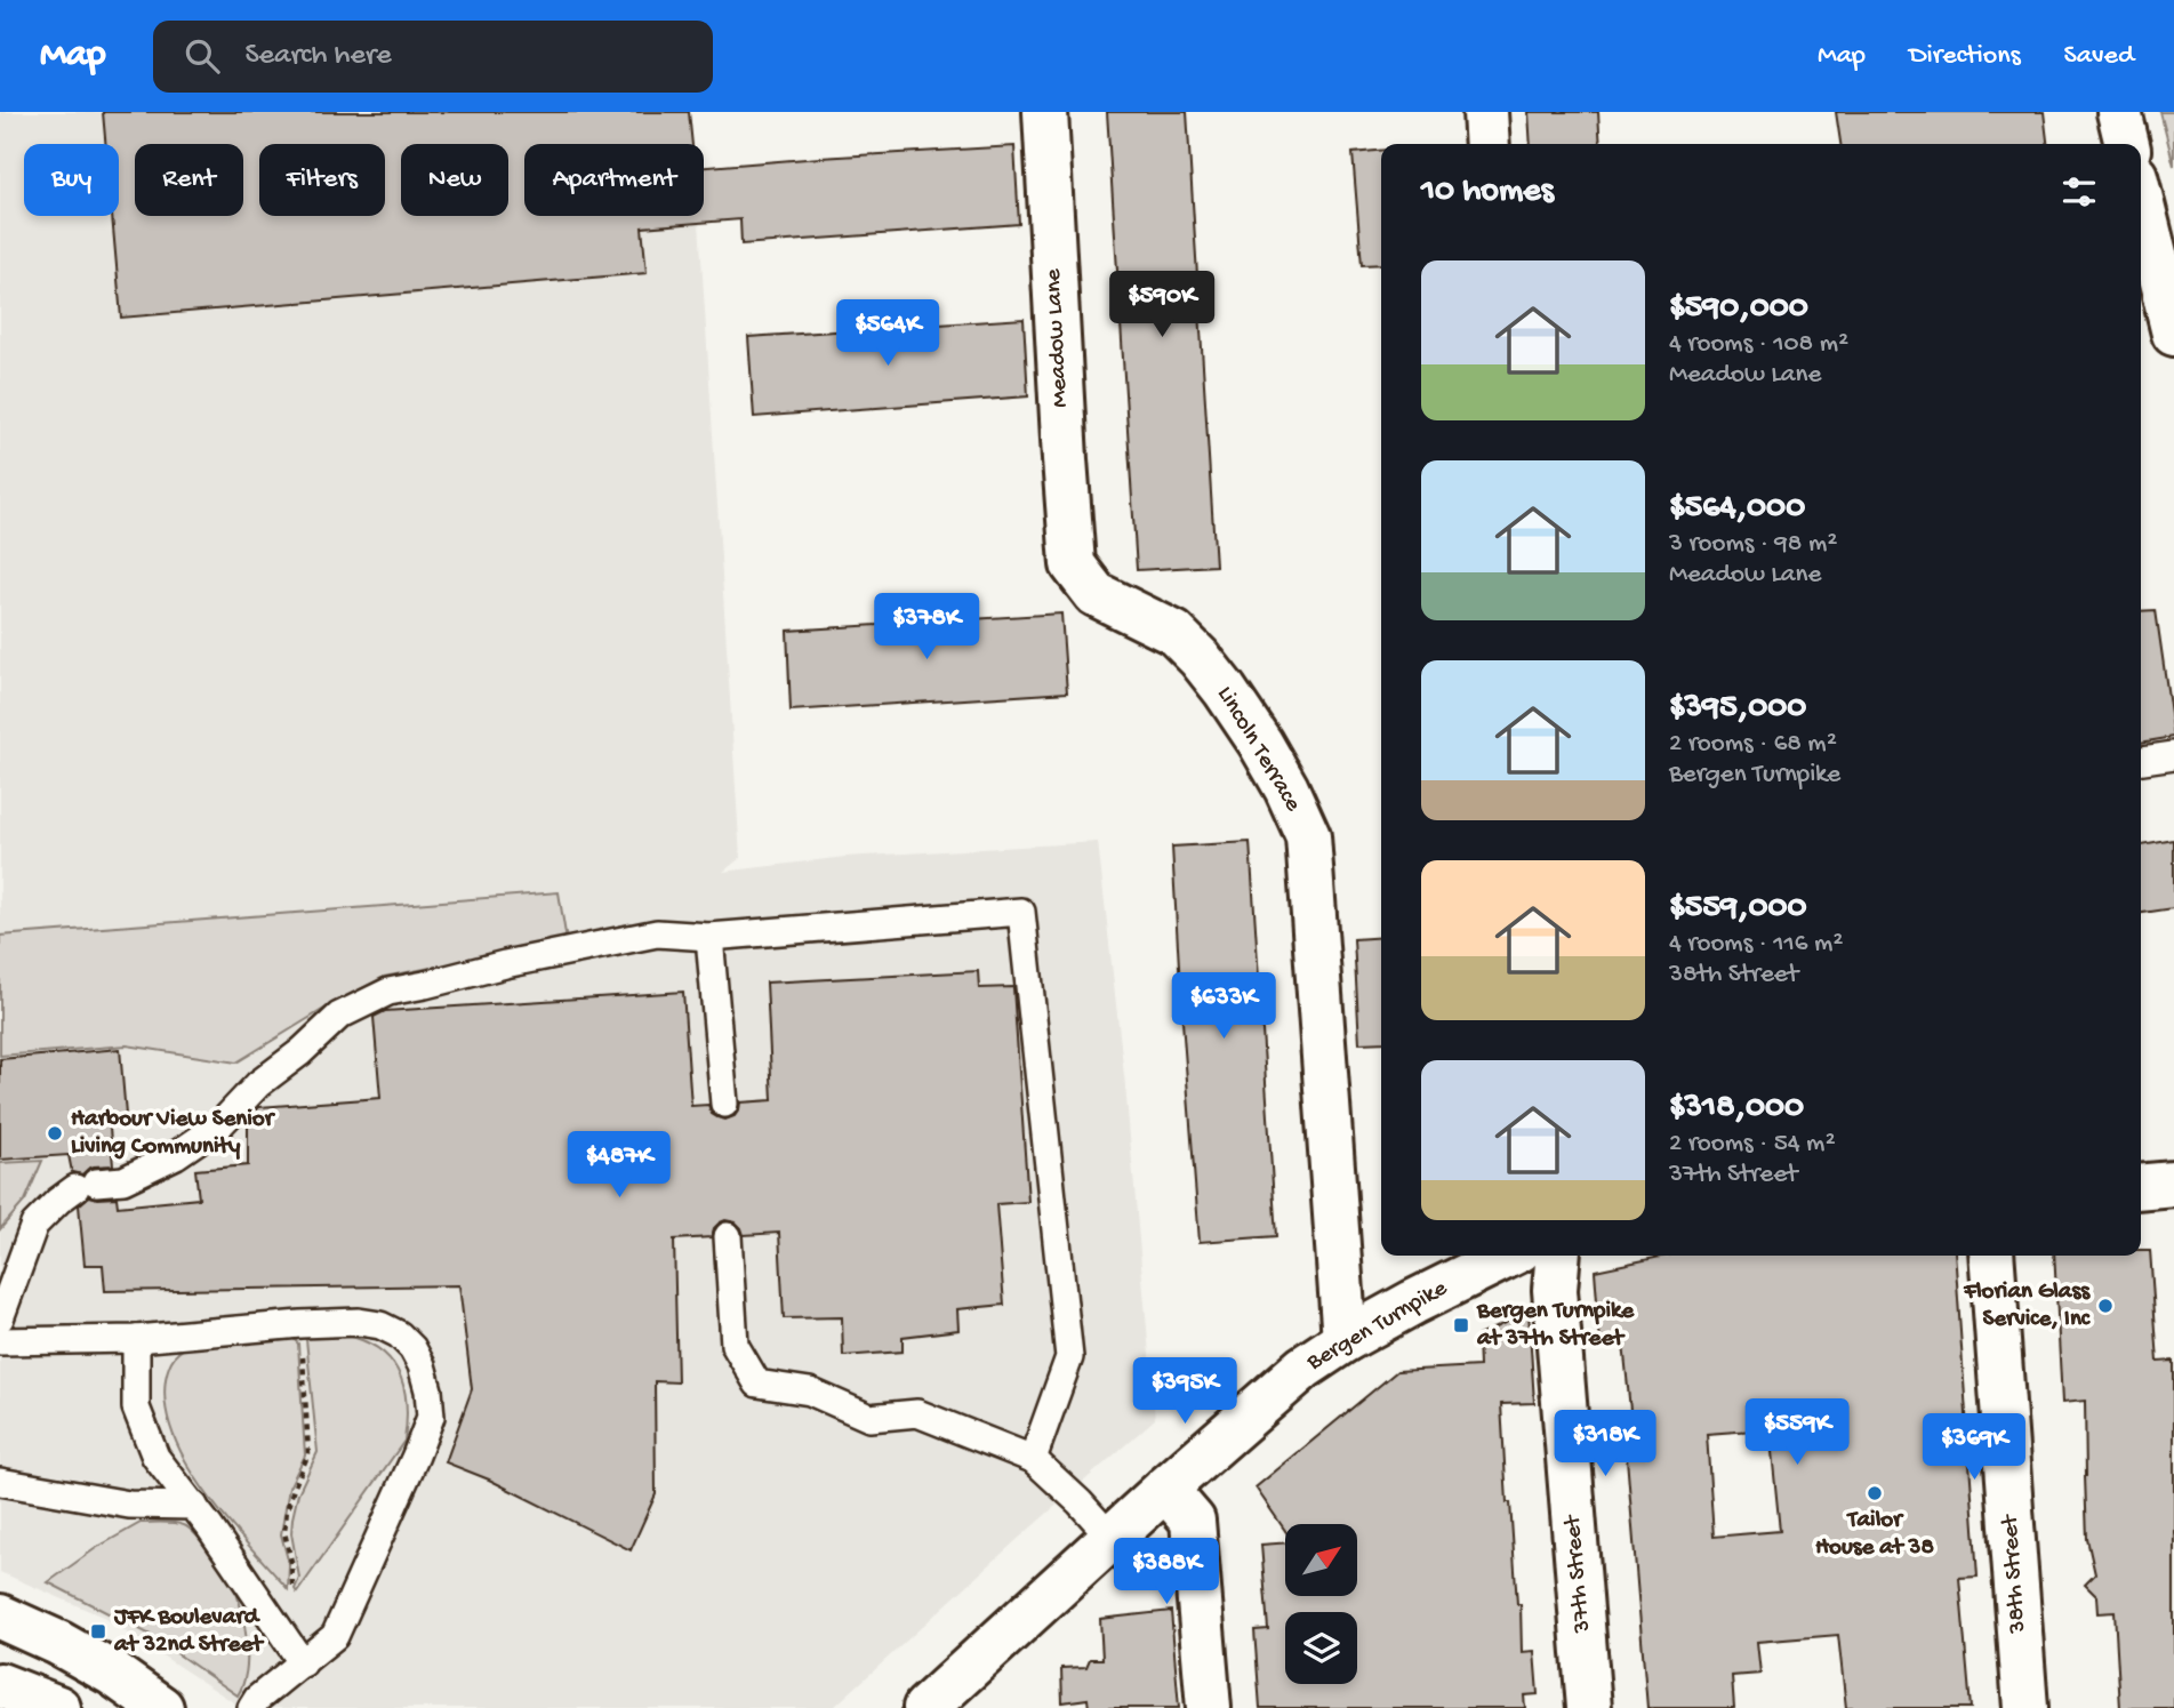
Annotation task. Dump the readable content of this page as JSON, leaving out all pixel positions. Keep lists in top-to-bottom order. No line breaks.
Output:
{"streets":{"street":["Meadow Lane","Lincoln Terrace","Bergen Turnpike","37th Street","38th Street"]},"crossings":[["Meadow Lane","Lincoln Terrace"],["Lincoln Terrace","Bergen Turnpike"]],"places":{"other":["Harbour View Senior Living Community","Florian Glass Service, Inc","Tailor House at 38"],"transit":["Bergen Turnpike at 37th Street","JFK Boulevard at 32nd Street"]},"north":"top right","page":{"header":"Map","search":"Search here","nav":["Map","Directions","Saved"],"chip":["Buy","Rent","Filters","New","Apartment"],"heading":"10 homes","list":[{"name":"$590,000","note":"4 rooms · 108 m² · Meadow Lane"},{"name":"$564,000","note":"3 rooms · 98 m² · Meadow Lane"},{"name":"$395,000","note":"2 rooms · 68 m² · Bergen Turnpike"},{"name":"$559,000","note":"4 rooms · 116 m² · 38th Street"},{"name":"$318,000","note":"2 rooms · 54 m² · 37th Street"}],"price":["$590K","$564K","$378K","$633K","$487K","$395K","$559K","$318K","$369K","$388K"]}}
